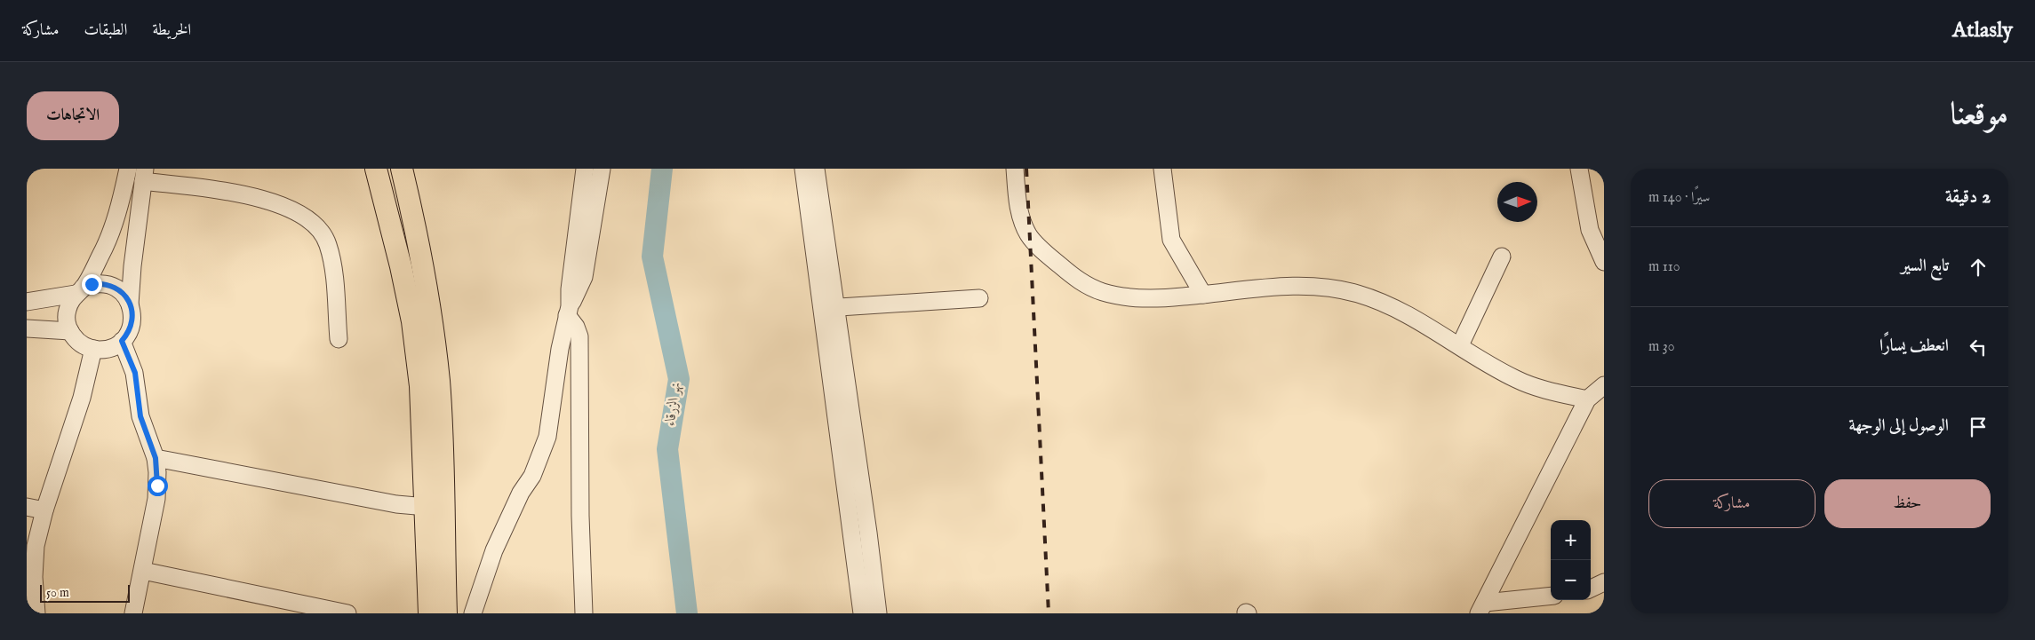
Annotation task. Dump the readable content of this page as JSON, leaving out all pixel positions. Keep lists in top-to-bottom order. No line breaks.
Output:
{"water":["نهر الزرقاء"],"scale_bar":"50 m","north":"right","page":{"header":"Atlasly","nav":["الخريطة","الطبقات","مشاركة"],"title":"موقعنا","buttons":["الاتجاهات",["حفظ","مشاركة"]],"heading":["2 دقيقة","سيرًا · 140 m"],"list":[["تابع السير","110 m"],["انعطف يسارًا","30 m"],"الوصول إلى الوجهة"],"map_buttons":["+","−"],"scale":"50 m"}}
